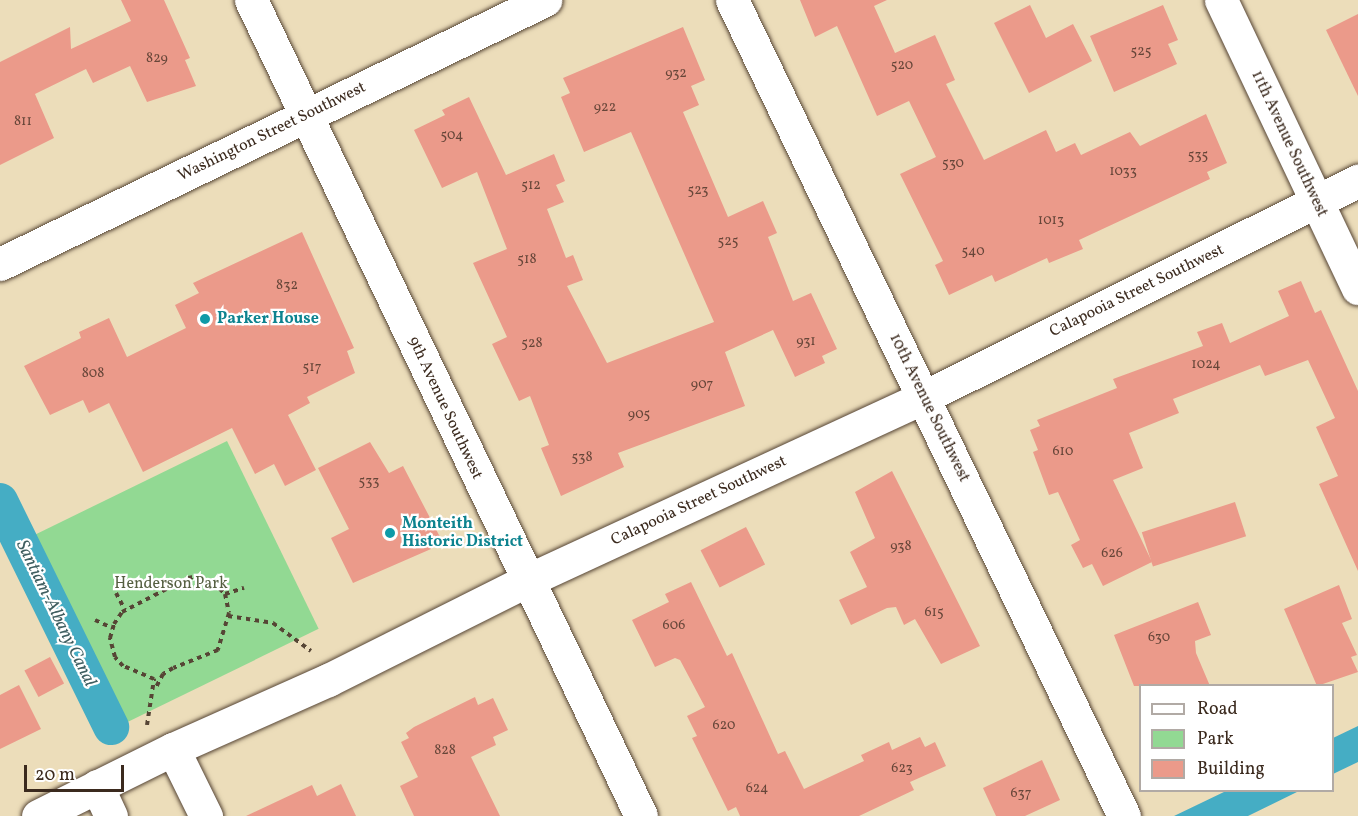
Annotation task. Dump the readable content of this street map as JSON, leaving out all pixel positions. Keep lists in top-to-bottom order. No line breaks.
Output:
{"streets":{"street":["Washington Street Southwest","11th Avenue Southwest","Calapooia Street Southwest","9th Avenue Southwest","10th Avenue Southwest"]},"crossings":[["Washington Street Southwest","9th Avenue Southwest"],["11th Avenue Southwest","Calapooia Street Southwest"],["Calapooia Street Southwest","9th Avenue Southwest"],["Calapooia Street Southwest","10th Avenue Southwest"]],"water":["Santiam-Albany Canal"],"parks":["Henderson Park"],"places":["Parker House","Monteith Historic District"],"house_numbers":["525","829","520","932","922","811","504","535","530","1033","512","523","1013","525","540","518","832","931","528","1024","517","808","907","905","610","538","533","938","626","615","606","630","620","828","623","624","637"],"legend":["Road","Park","Building"],"scale_bar":"20 m"}
